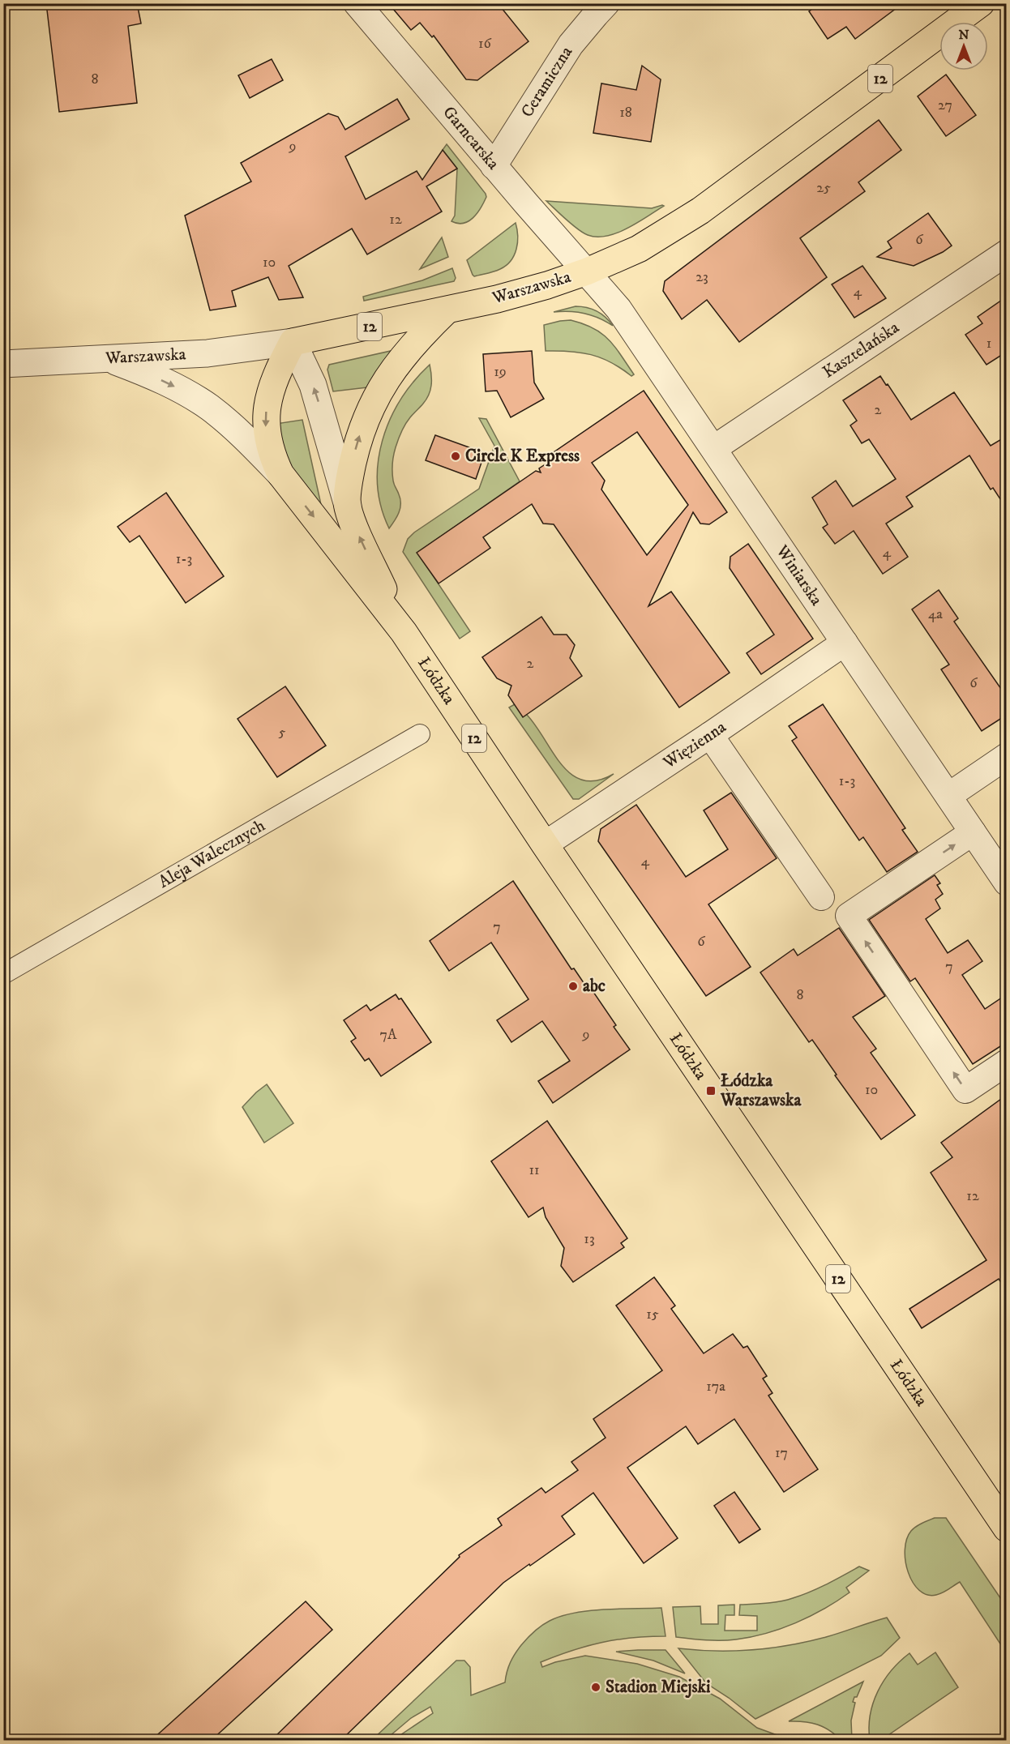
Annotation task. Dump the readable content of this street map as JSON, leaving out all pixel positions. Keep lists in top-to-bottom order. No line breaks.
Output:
{"streets":{"main road":["12","Warszawska","Łódzka"],"street":["Ceramiczna","Garncarska","Kasztelańska","Winiarska","Więzienna","Aleja Walecznych"]},"crossings":[["12","Warszawska"],["12","Łódzka"],["Ceramiczna","Garncarska"],["Garncarska","Warszawska"],["Garncarska","Winiarska"],["Warszawska","Winiarska"],["Kasztelańska","Winiarska"],["Winiarska","Więzienna"],["Łódzka","Więzienna"]],"places":{"other":["Circle K Express","abc","Stadion Miejski"],"transit":["Łódzka Warszawska"]},"house_numbers":["16","8","27","18","9","25","12","6","10","23","4","1","19","2","4","1-3","4a","2","6","5","1-3","4","7","6","7","8","7A","9","10","11","12","13","15","17a","17"],"north":"top"}
